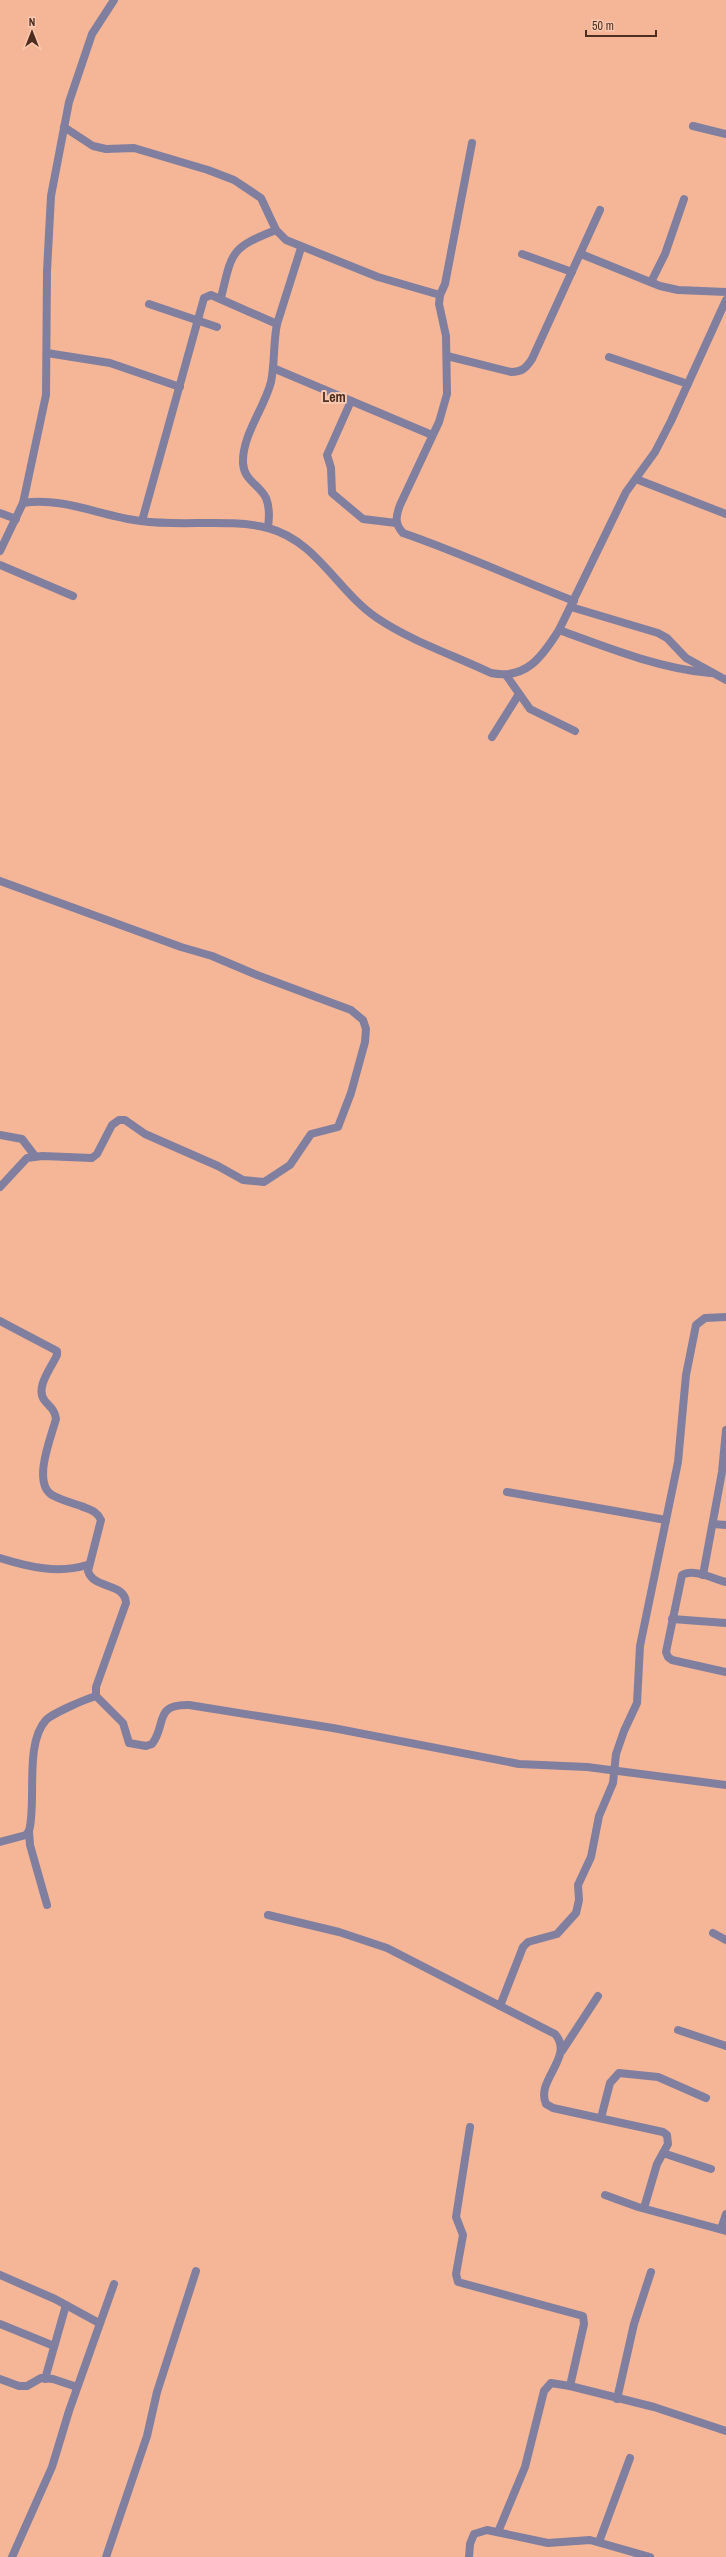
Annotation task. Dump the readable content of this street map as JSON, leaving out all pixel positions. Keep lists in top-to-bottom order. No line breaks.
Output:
{"districts":["Lem"],"scale_bar":"50 m","north":"top"}
